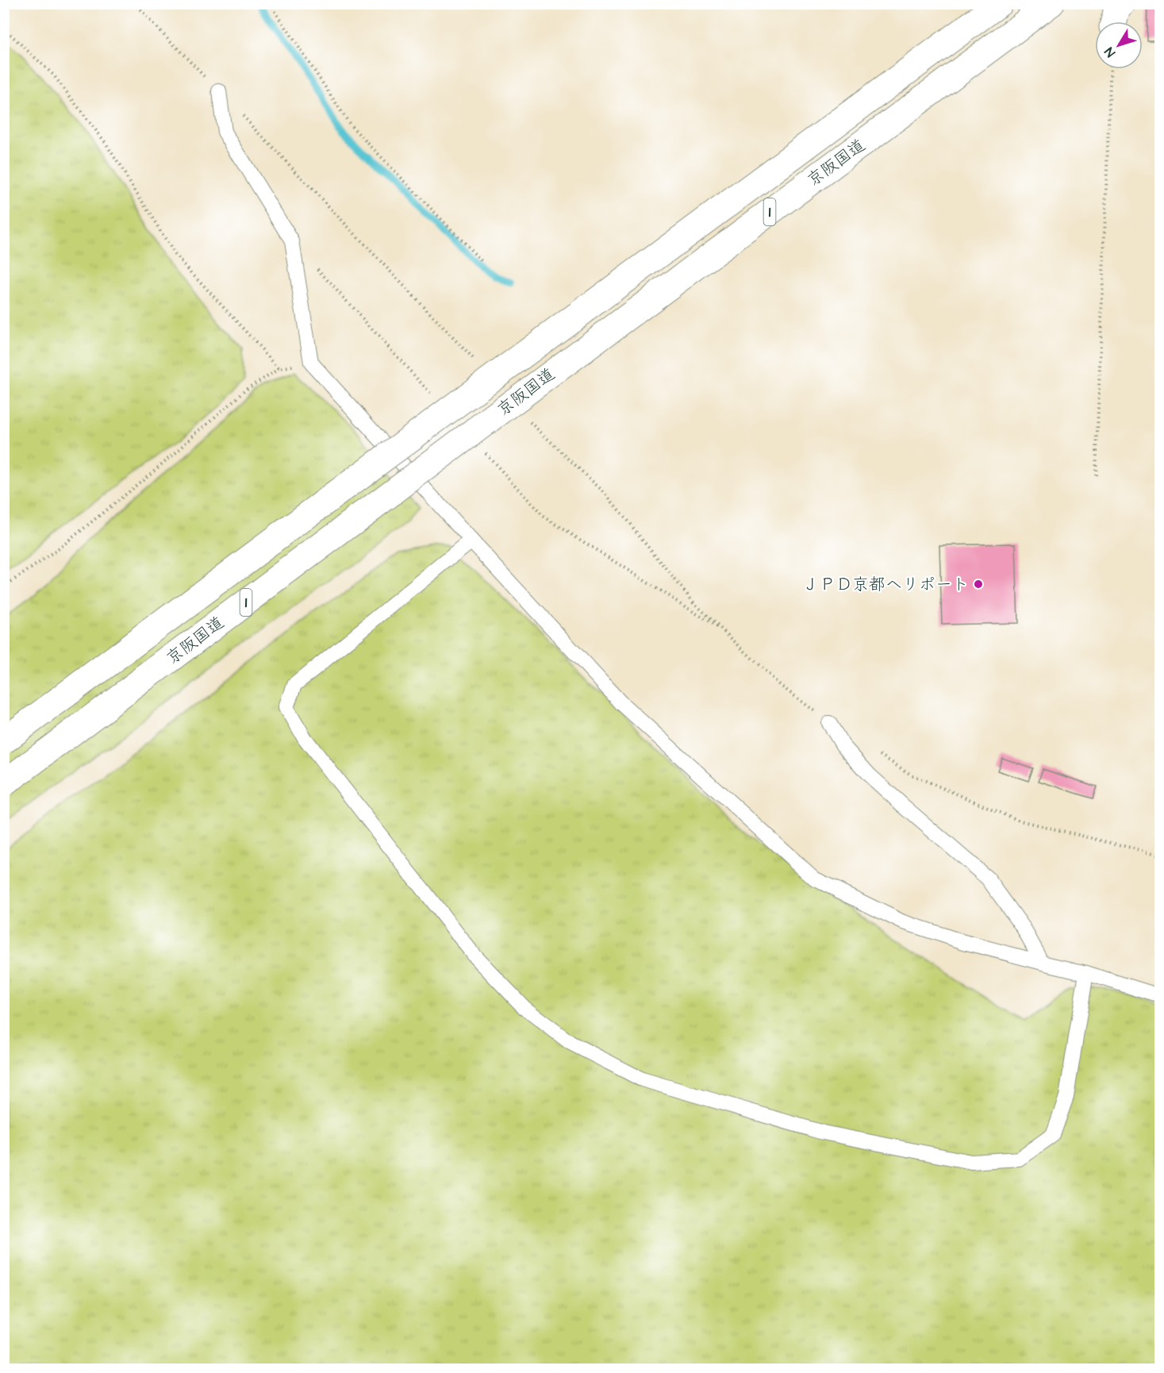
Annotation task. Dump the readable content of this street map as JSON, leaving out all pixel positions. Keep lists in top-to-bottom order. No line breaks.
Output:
{"streets":{"main road":["京阪国道","1"]},"places":["ＪＰＤ京都ヘリポート"],"north":"bottom left"}
